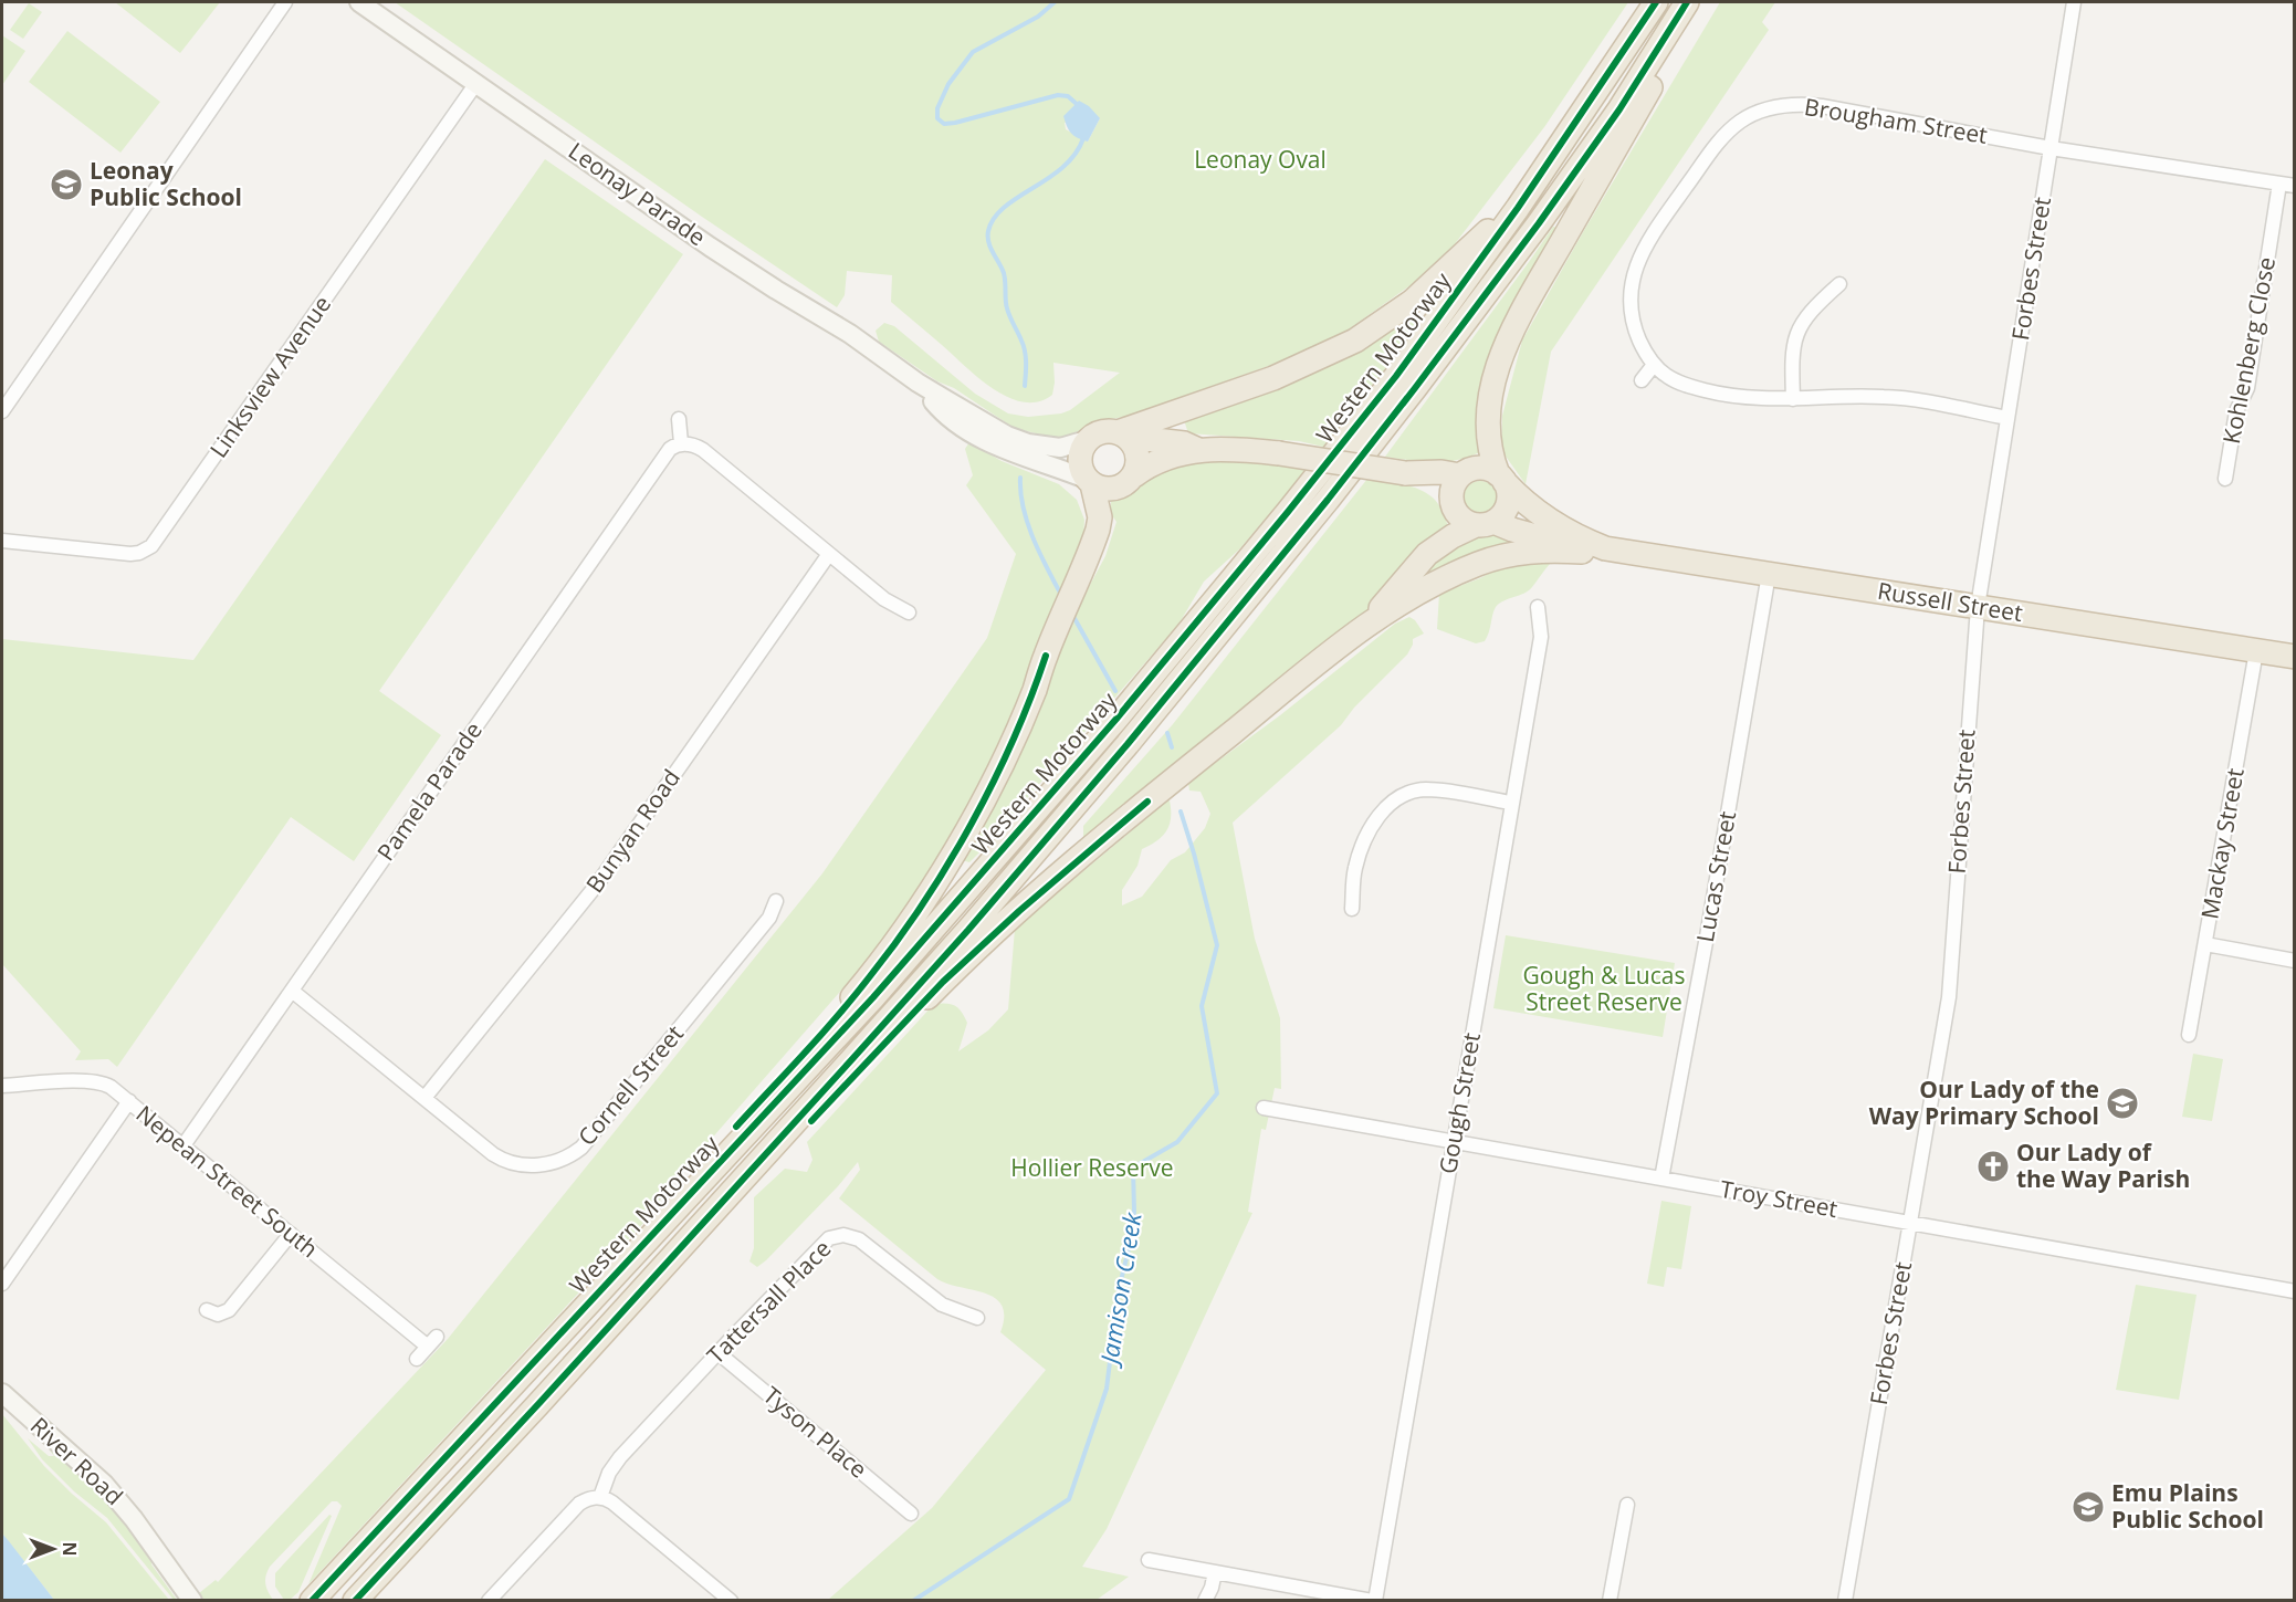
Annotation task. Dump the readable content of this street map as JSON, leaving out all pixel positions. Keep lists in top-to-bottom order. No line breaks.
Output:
{"streets":{"highway":["Western Motorway","Russell Street"],"street":["Brougham Street","Leonay Parade","Forbes Street","Kohlenberg Close","Linksview Avenue","Pamela Parade","Bunyan Road","Mackay Street","Lucas Street","Cornell Street","Gough Street","Nepean Street South","Troy Street","Tattersall Place","Tyson Place","River Road"]},"crossings":[["Brougham Street","Forbes Street"],["Brougham Street","Kohlenberg Close"],["Leonay Parade","Linksview Avenue"],["Forbes Street","Russell Street"],["Forbes Street","Troy Street"],["Russell Street","Mackay Street"],["Russell Street","Lucas Street"],["Pamela Parade","Cornell Street"],["Pamela Parade","Nepean Street South"],["Bunyan Road","Cornell Street"],["Lucas Street","Troy Street"],["Gough Street","Troy Street"],["Tattersall Place","Tyson Place"]],"water":["Jamison Creek"],"parks":["Leonay Oval","Gough & Lucas Street Reserve","Hollier Reserve"],"places":{"school or university":["Leonay Public School","Our Lady of the Way Primary School","Emu Plains Public School"],"church":["Our Lady of the Way Parish"]},"north":"right"}
